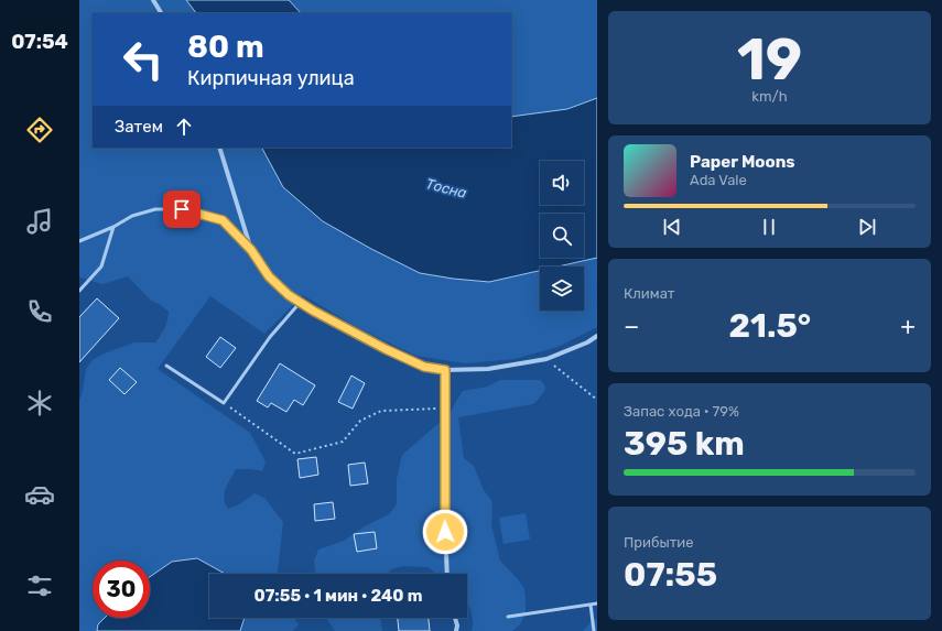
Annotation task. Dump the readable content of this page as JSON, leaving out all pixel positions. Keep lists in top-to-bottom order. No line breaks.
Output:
{"water":["Тосна"],"page":{"tabs":"07:54","tile":[["19","km/h"],"Климат",["Запас хода · 79%","395 km"],["Прибытие","07:55"]],"turn":["80 m","Кирпичная улица"],"then":"Затем","song":["Paper Moons","Ada Vale"],"heat":["−","21.5°","+"],"limit":"30","trip":"07:55 · 1 мин · 240 m"}}
